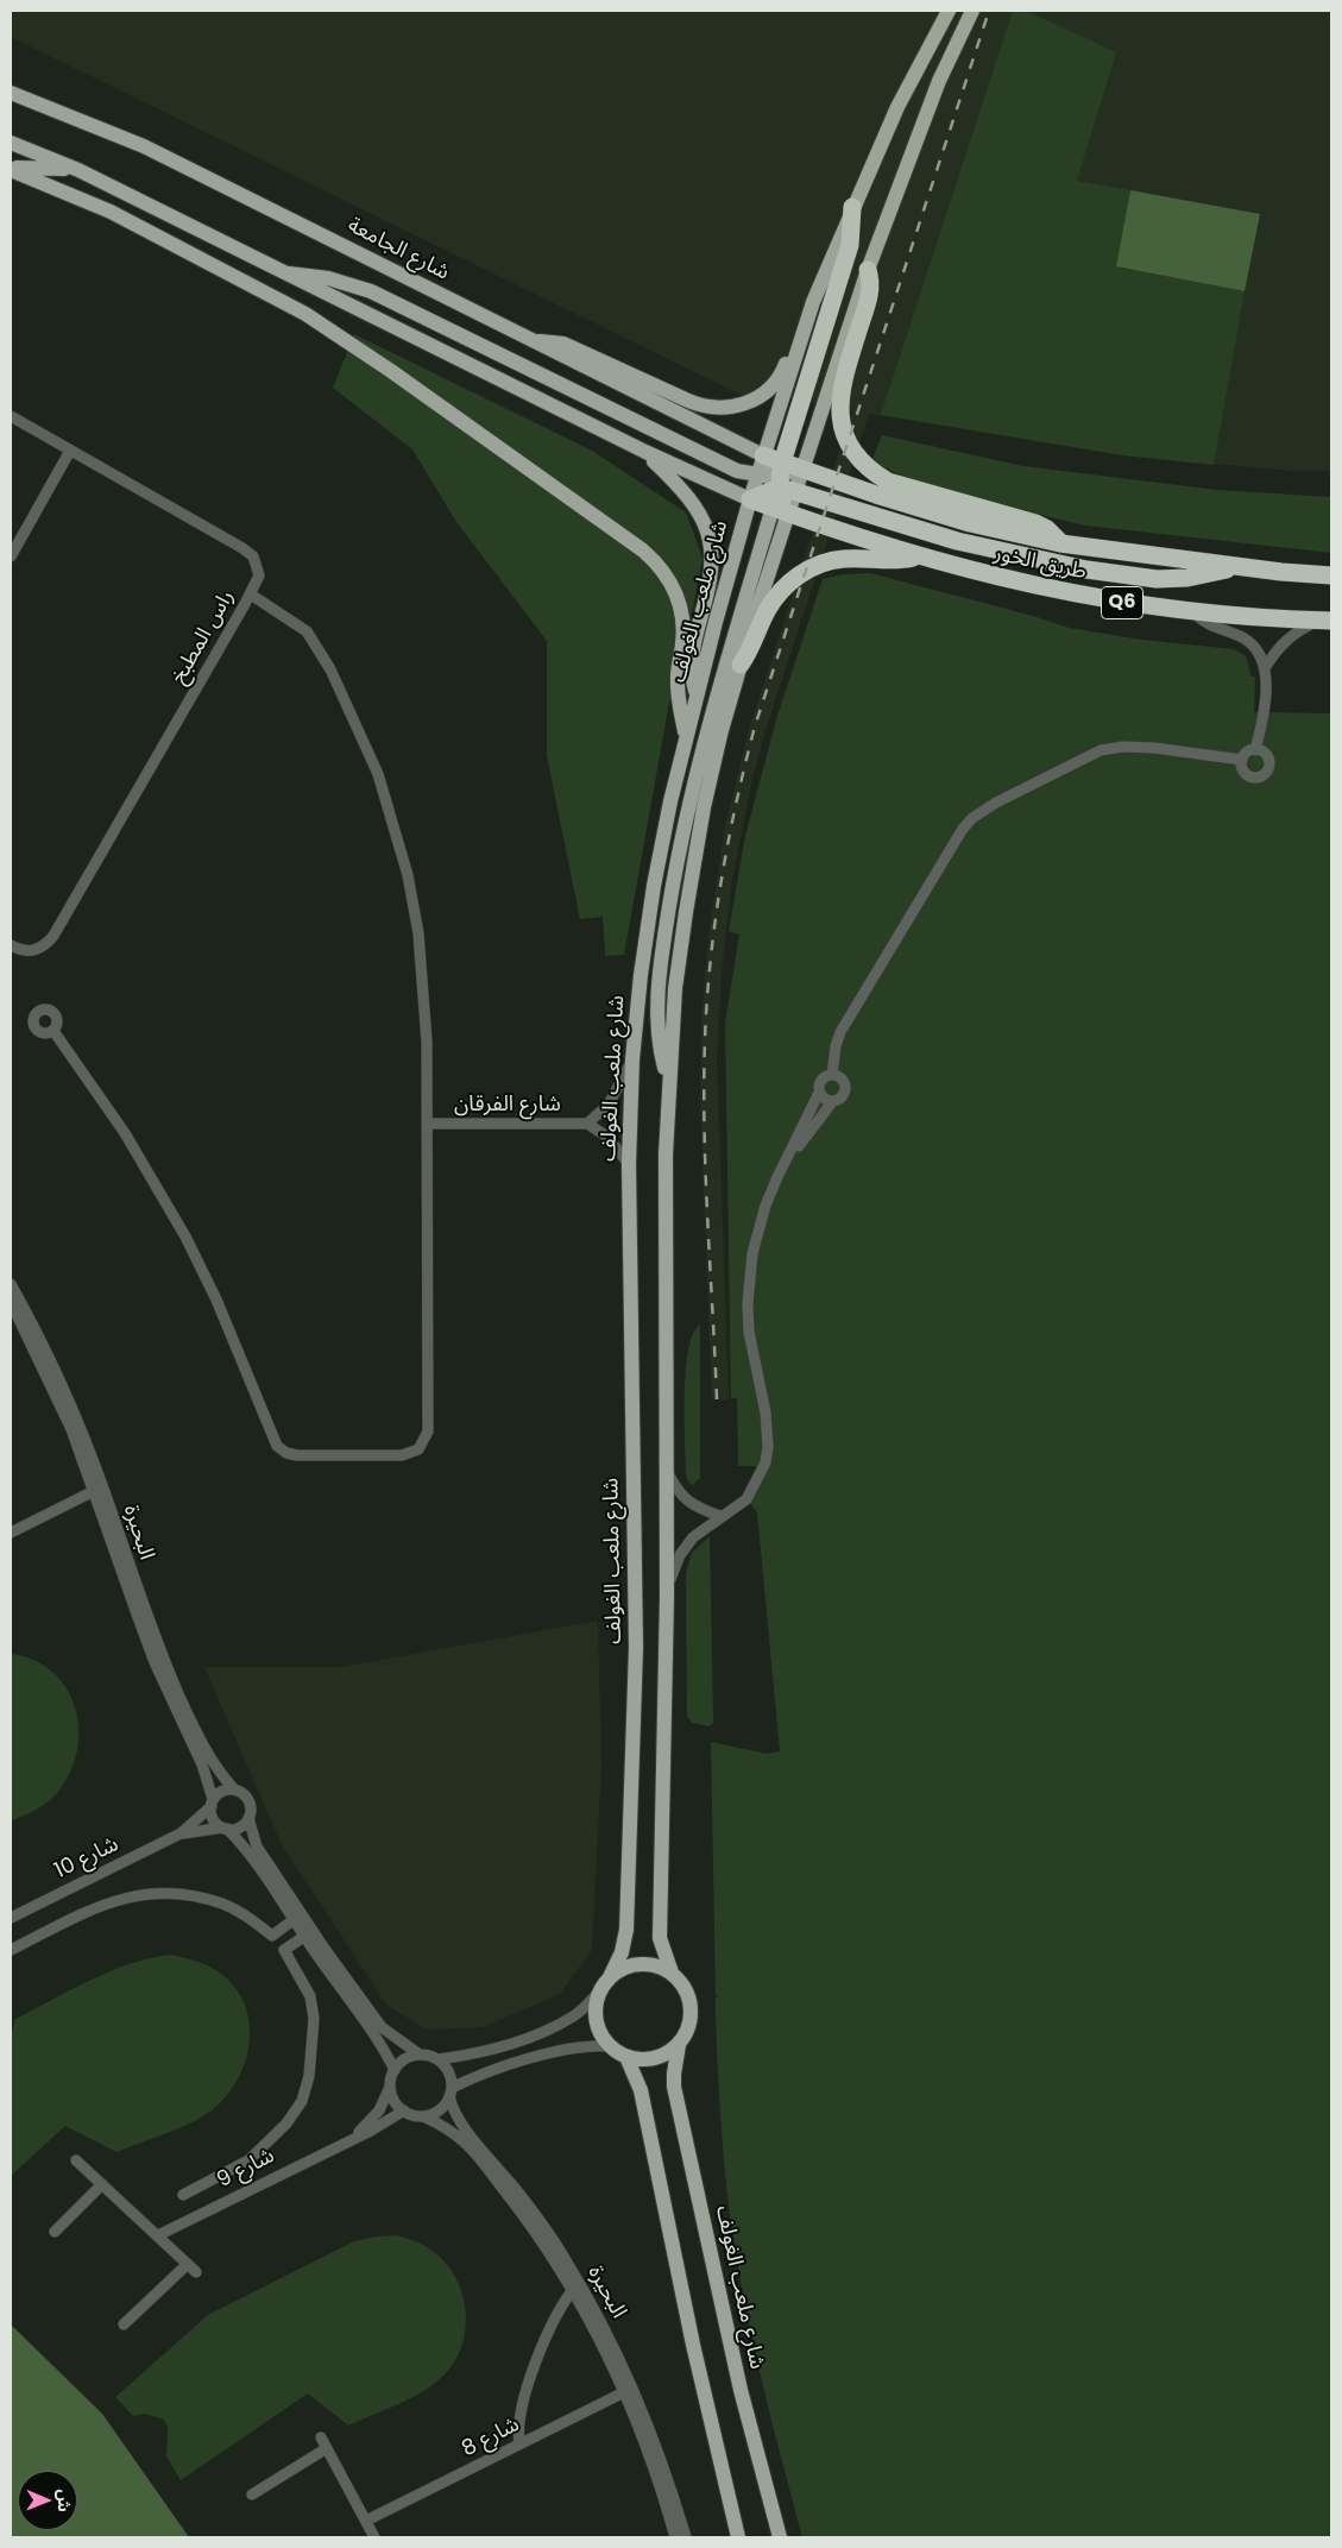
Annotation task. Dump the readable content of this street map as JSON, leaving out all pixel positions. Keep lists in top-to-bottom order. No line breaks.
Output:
{"streets":{"highway":["طريق الخور","Q6"],"main road":["شارع الجامعة","شارع ملعب الغولف"],"street":["راس المطبخ","شارع الفرقان","البحيرة","شارع 10","شارع 9","شارع 8"]},"crossings":[["شارع الجامعة","طريق الخور"],["طريق الخور","شارع ملعب الغولف"],["شارع ملعب الغولف","شارع الفرقان"],["البحيرة","شارع 10"],["البحيرة","شارع 9"],["البحيرة","شارع 8"]],"north":"right"}
